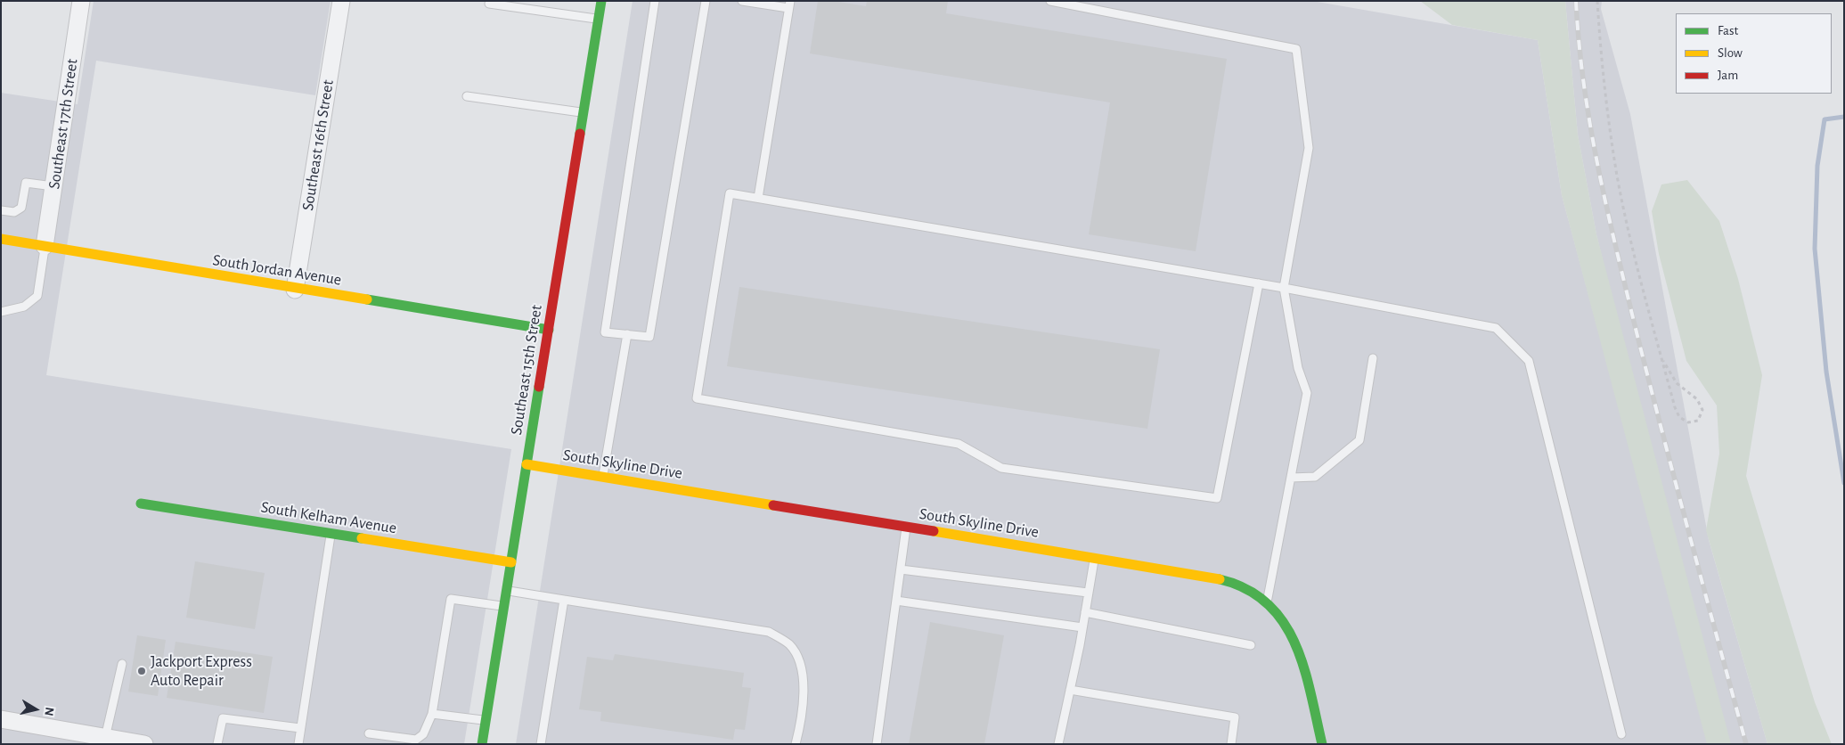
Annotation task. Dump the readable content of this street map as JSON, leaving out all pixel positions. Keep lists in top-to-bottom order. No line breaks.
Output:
{"streets":{"street":["Southeast 17th Street","Southeast 16th Street","South Jordan Avenue","Southeast 15th Street","South Skyline Drive","South Kelham Avenue"]},"crossings":[["Southeast 17th Street","South Jordan Avenue"],["Southeast 16th Street","South Jordan Avenue"],["South Jordan Avenue","Southeast 15th Street"],["Southeast 15th Street","South Skyline Drive"],["Southeast 15th Street","South Kelham Avenue"]],"places":["Jackport Express Auto Repair"],"legend":["Fast","Slow","Jam"],"north":"right"}
